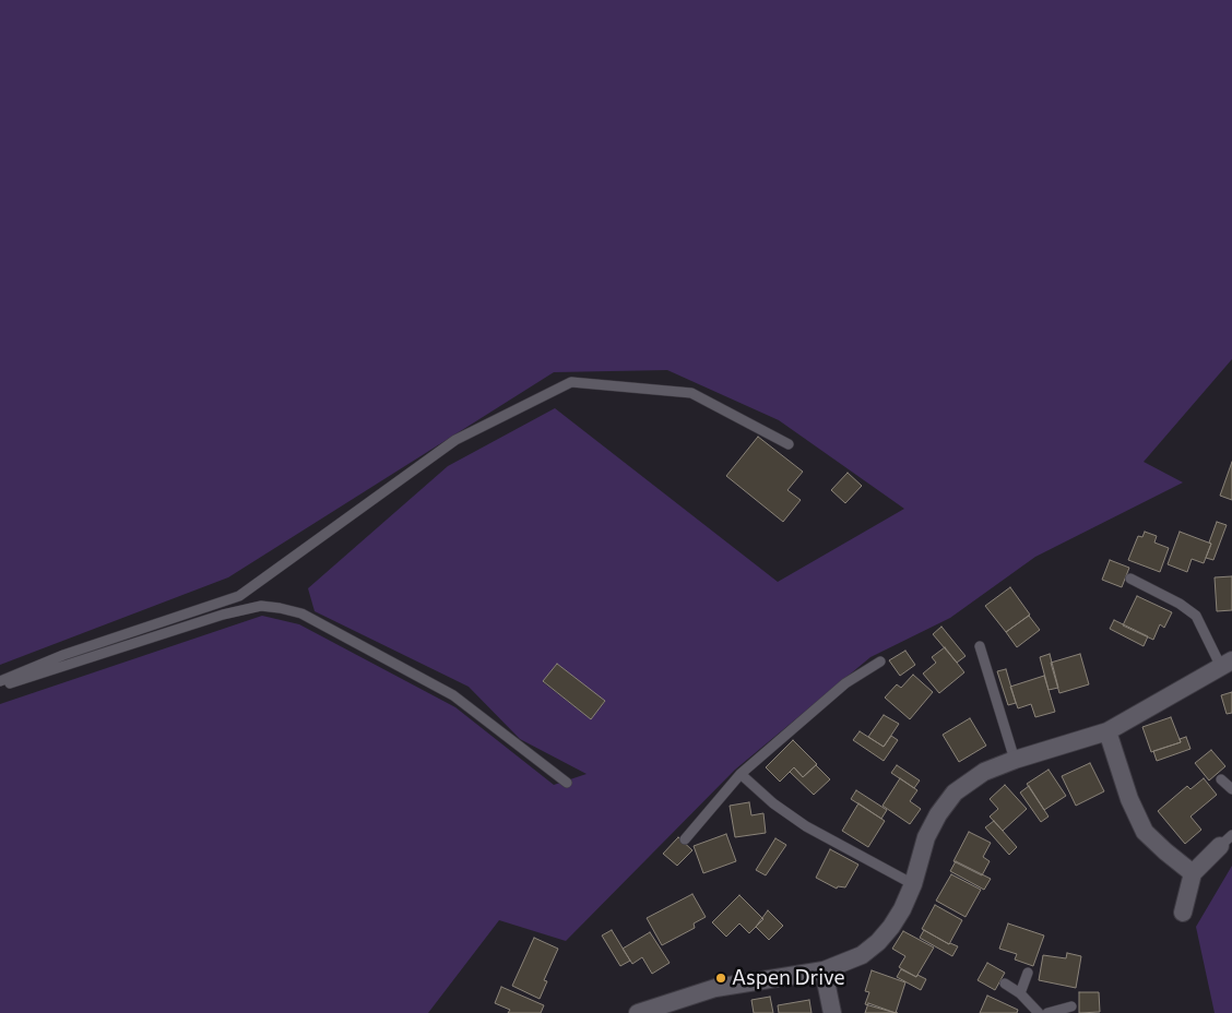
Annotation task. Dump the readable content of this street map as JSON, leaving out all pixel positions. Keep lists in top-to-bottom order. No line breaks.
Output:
{"places":["Aspen Drive"]}
